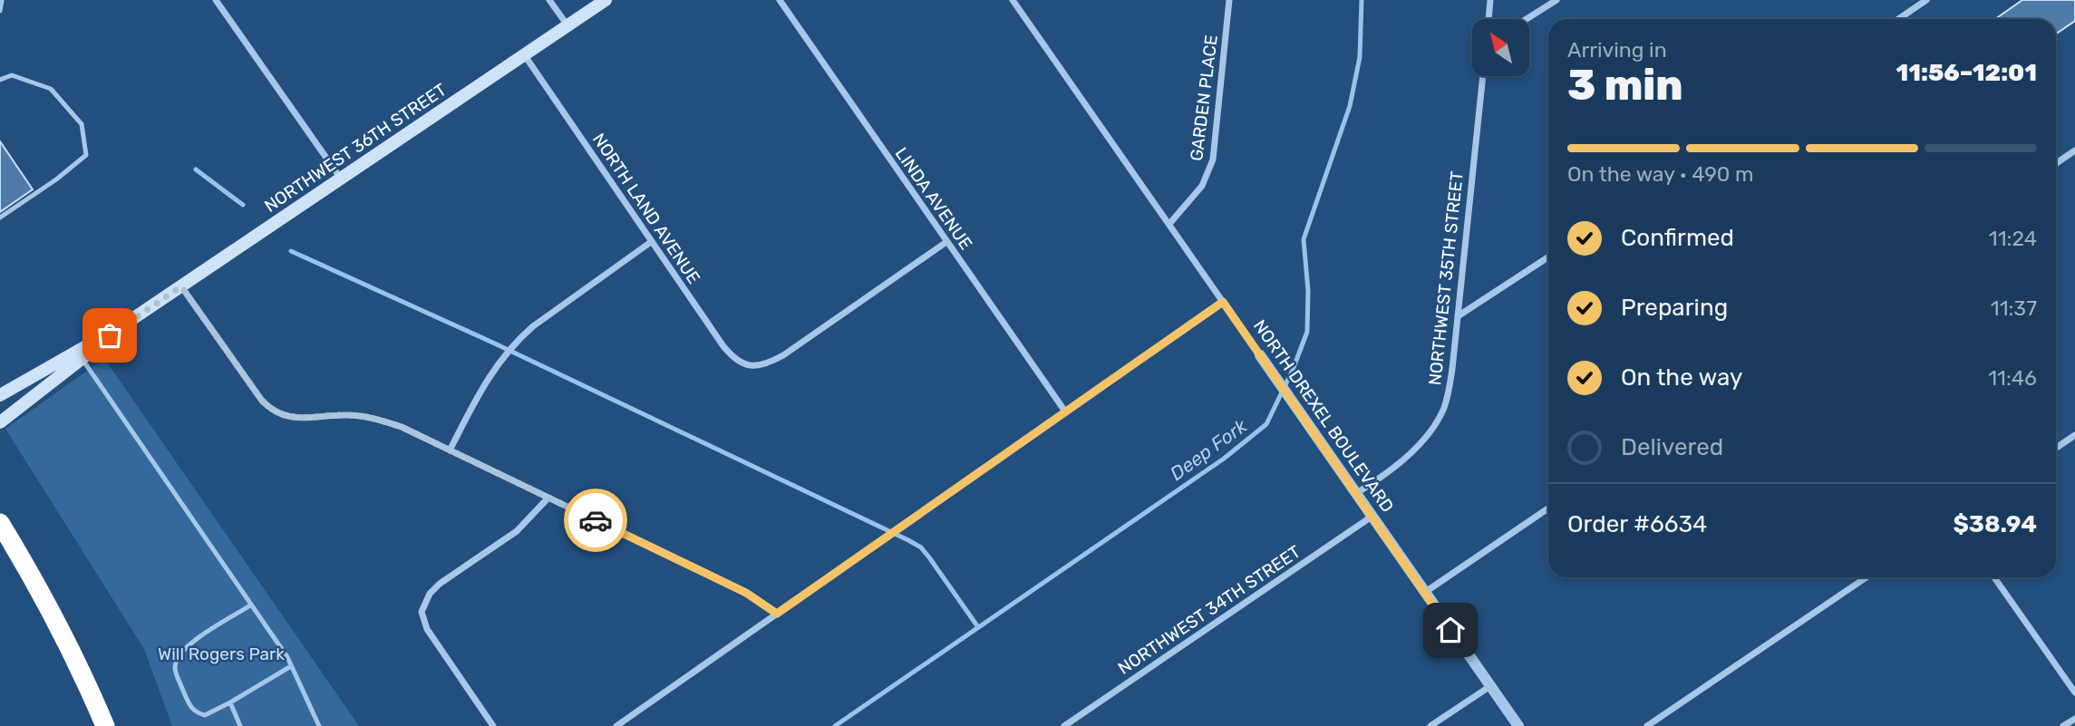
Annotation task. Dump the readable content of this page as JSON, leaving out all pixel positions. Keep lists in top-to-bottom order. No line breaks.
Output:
{"streets":{"main road":["NORTHWEST 36TH STREET"],"street":["GARDEN PLACE","LINDA AVENUE","NORTH LAND AVENUE","NORTHWEST 35TH STREET","NORTH DREXEL BOULEVARD","NORTHWEST 34TH STREET"]},"crossings":[["GARDEN PLACE","NORTH DREXEL BOULEVARD"],["NORTHWEST 36TH STREET","NORTH LAND AVENUE"],["LINDA AVENUE","NORTH LAND AVENUE"],["NORTHWEST 35TH STREET","NORTH DREXEL BOULEVARD"],["NORTH DREXEL BOULEVARD","NORTHWEST 34TH STREET"]],"water":["Deep Fork"],"parks":["Will Rogers Park"],"north":"top left","page":{"heading":["3 min","Arriving in","11:56–12:01"],"panel":["Order #6634","$38.94"],"bar":"On the way · 490 m","list":[["Confirmed","11:24"],["Preparing","11:37"],["On the way","11:46"],"Delivered"]}}
